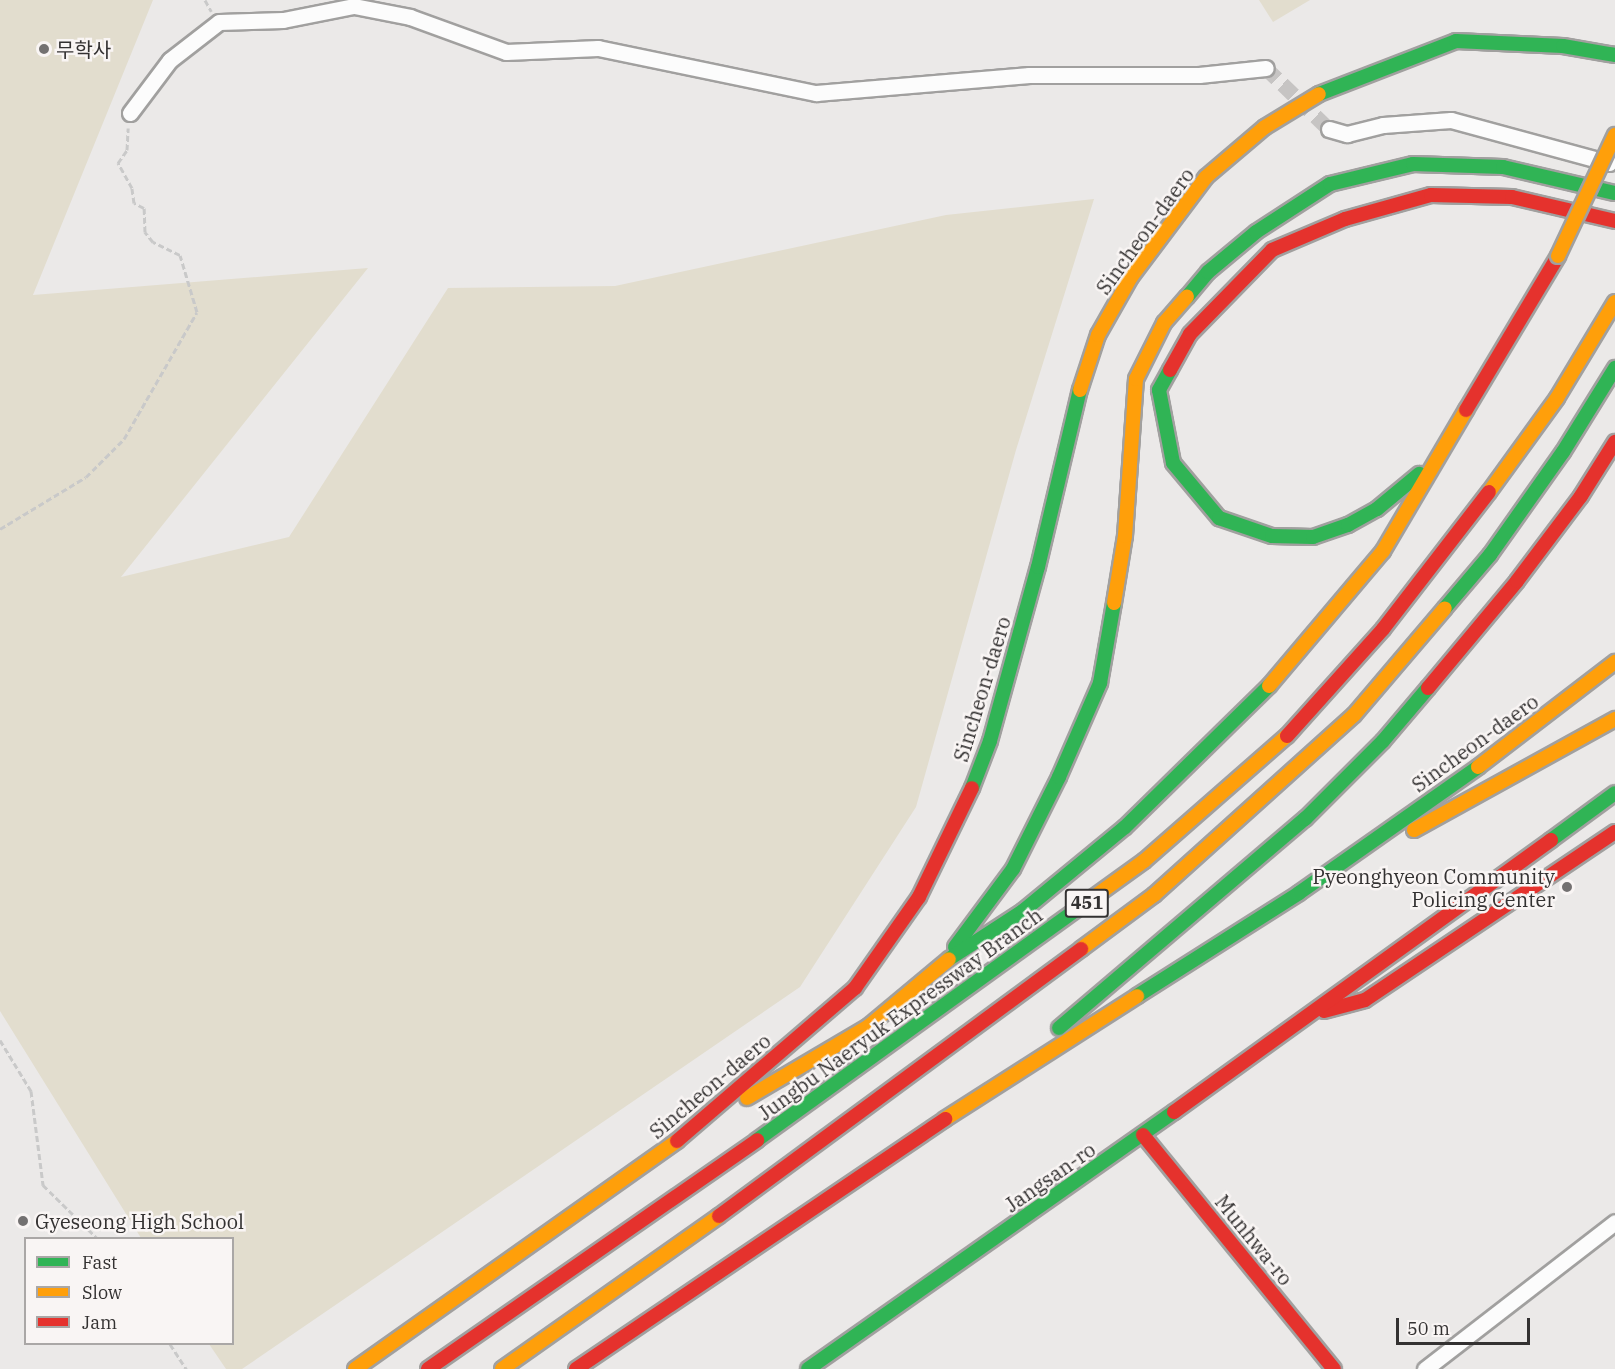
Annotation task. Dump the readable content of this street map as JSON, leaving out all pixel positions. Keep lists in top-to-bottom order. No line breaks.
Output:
{"streets":{"main road":["Sincheon-daero","451","Jungbu Naeryuk Expressway Branch","Jangsan-ro","Munhwa-ro"]},"crossings":[["Jangsan-ro","Munhwa-ro"]],"places":["무학사","Pyeonghyeon Community Policing Center","Gyeseong High School"],"legend":["Fast","Slow","Jam"],"scale_bar":"50 m"}
